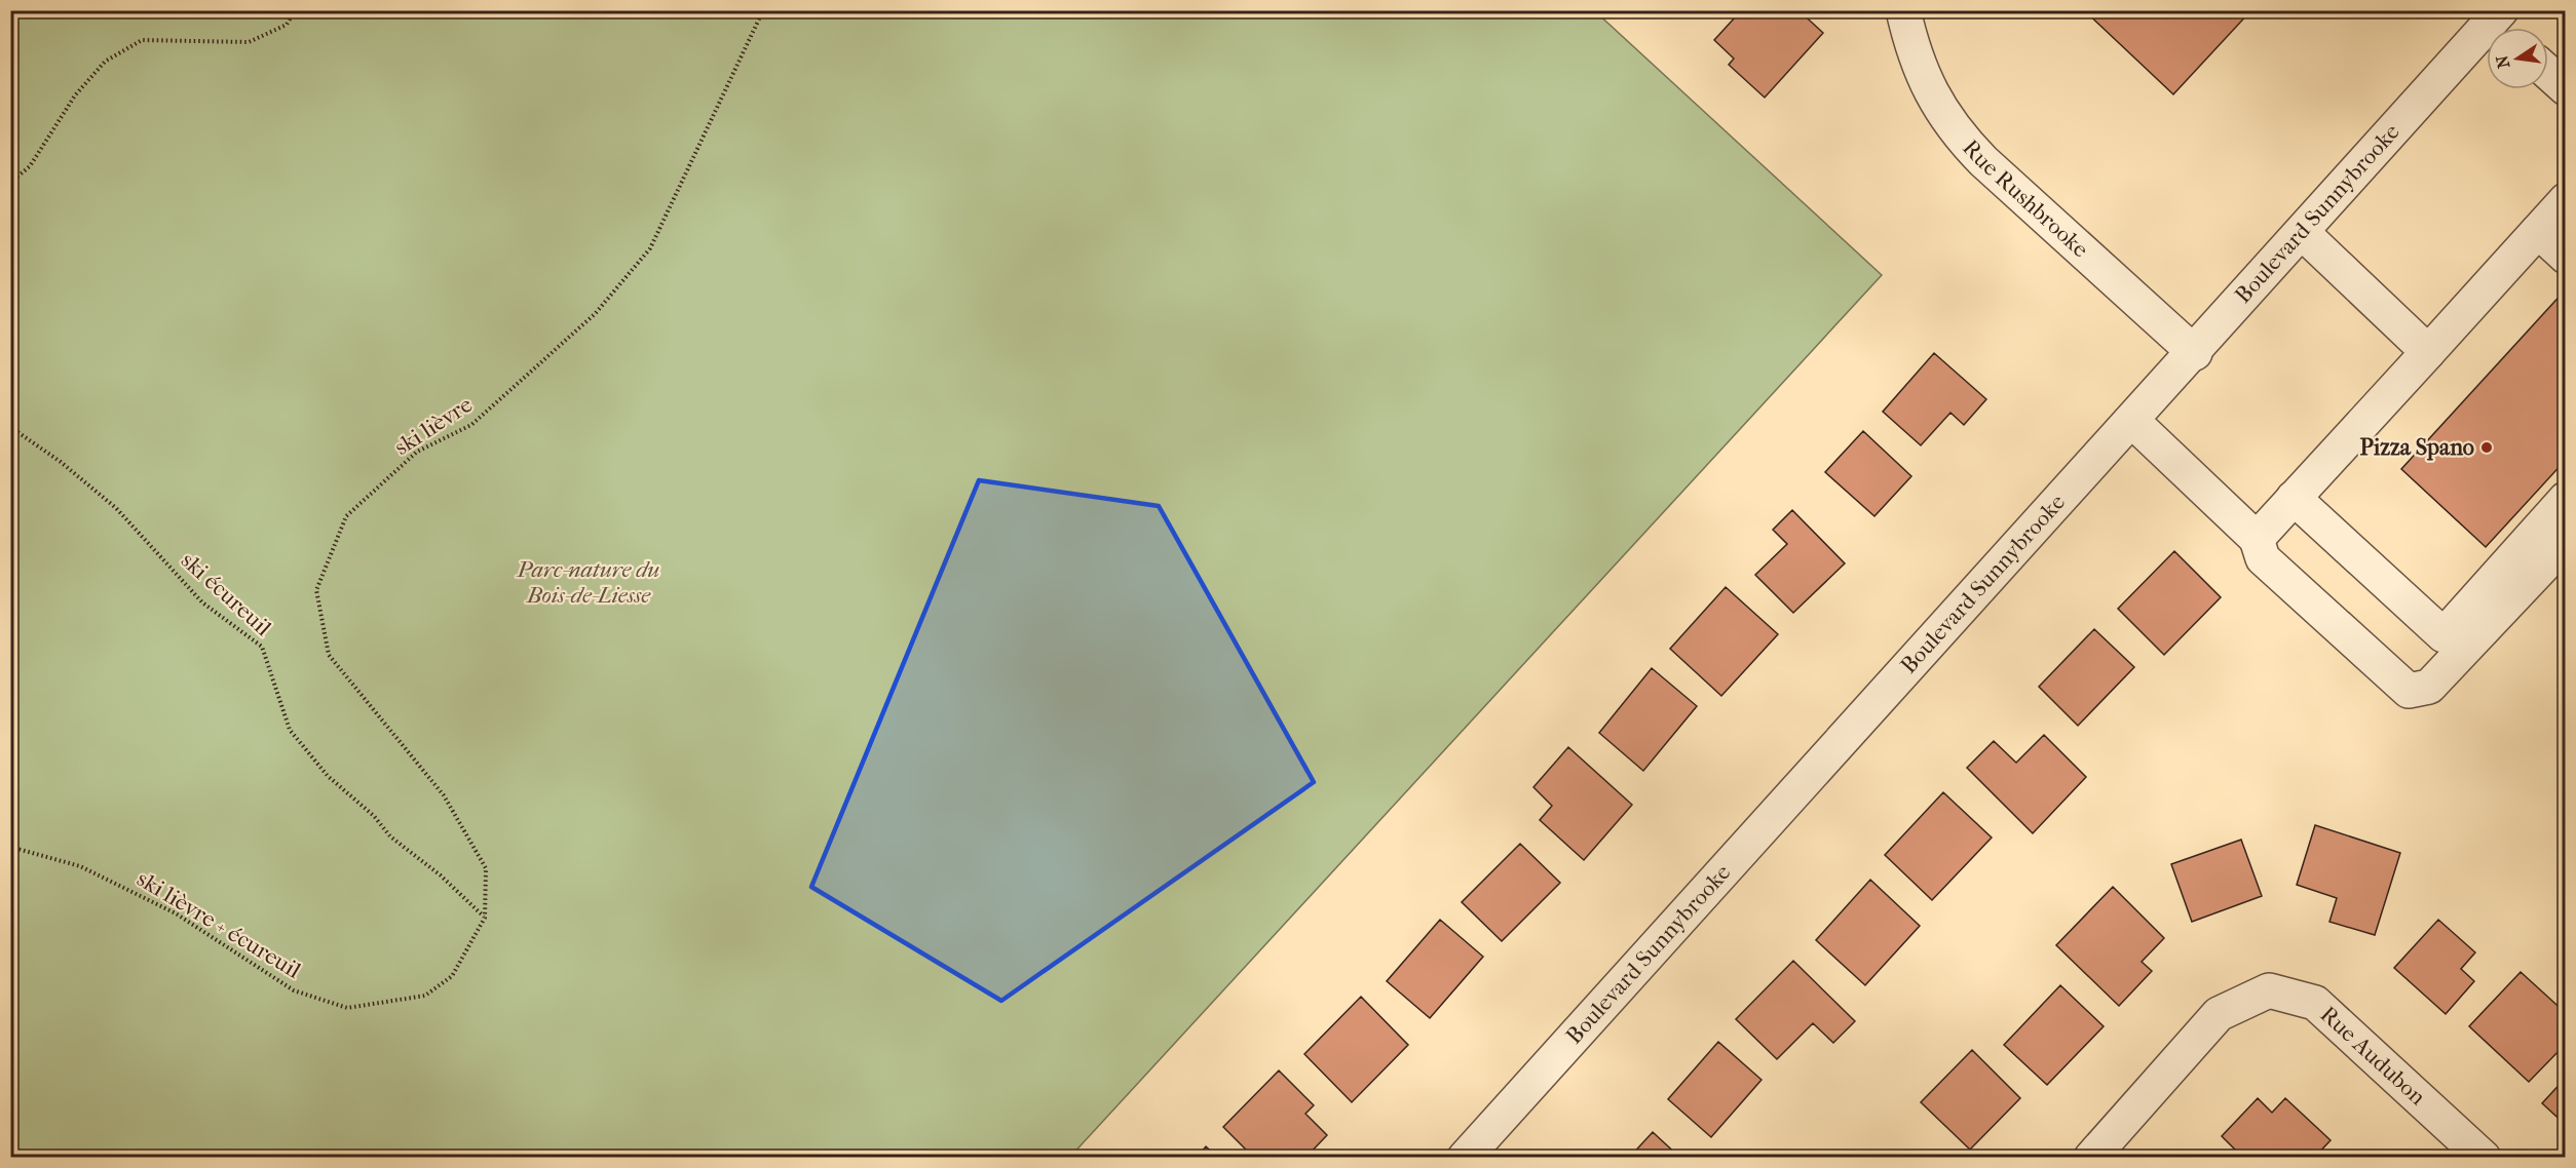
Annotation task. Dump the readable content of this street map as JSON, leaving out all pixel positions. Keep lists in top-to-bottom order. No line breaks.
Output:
{"streets":{"street":["Rue Rushbrooke","Boulevard Sunnybrooke","Rue Audubon"],"path":["ski lièvre","ski écureuil","ski lièvre + écureuil"]},"crossings":[["Rue Rushbrooke","Boulevard Sunnybrooke"],["ski lièvre","ski écureuil"],["ski lièvre","ski lièvre + écureuil"],["ski écureuil","ski lièvre + écureuil"]],"parks":["Parc-nature du Bois-de-Liesse"],"places":["Pizza Spano"],"north":"left"}
